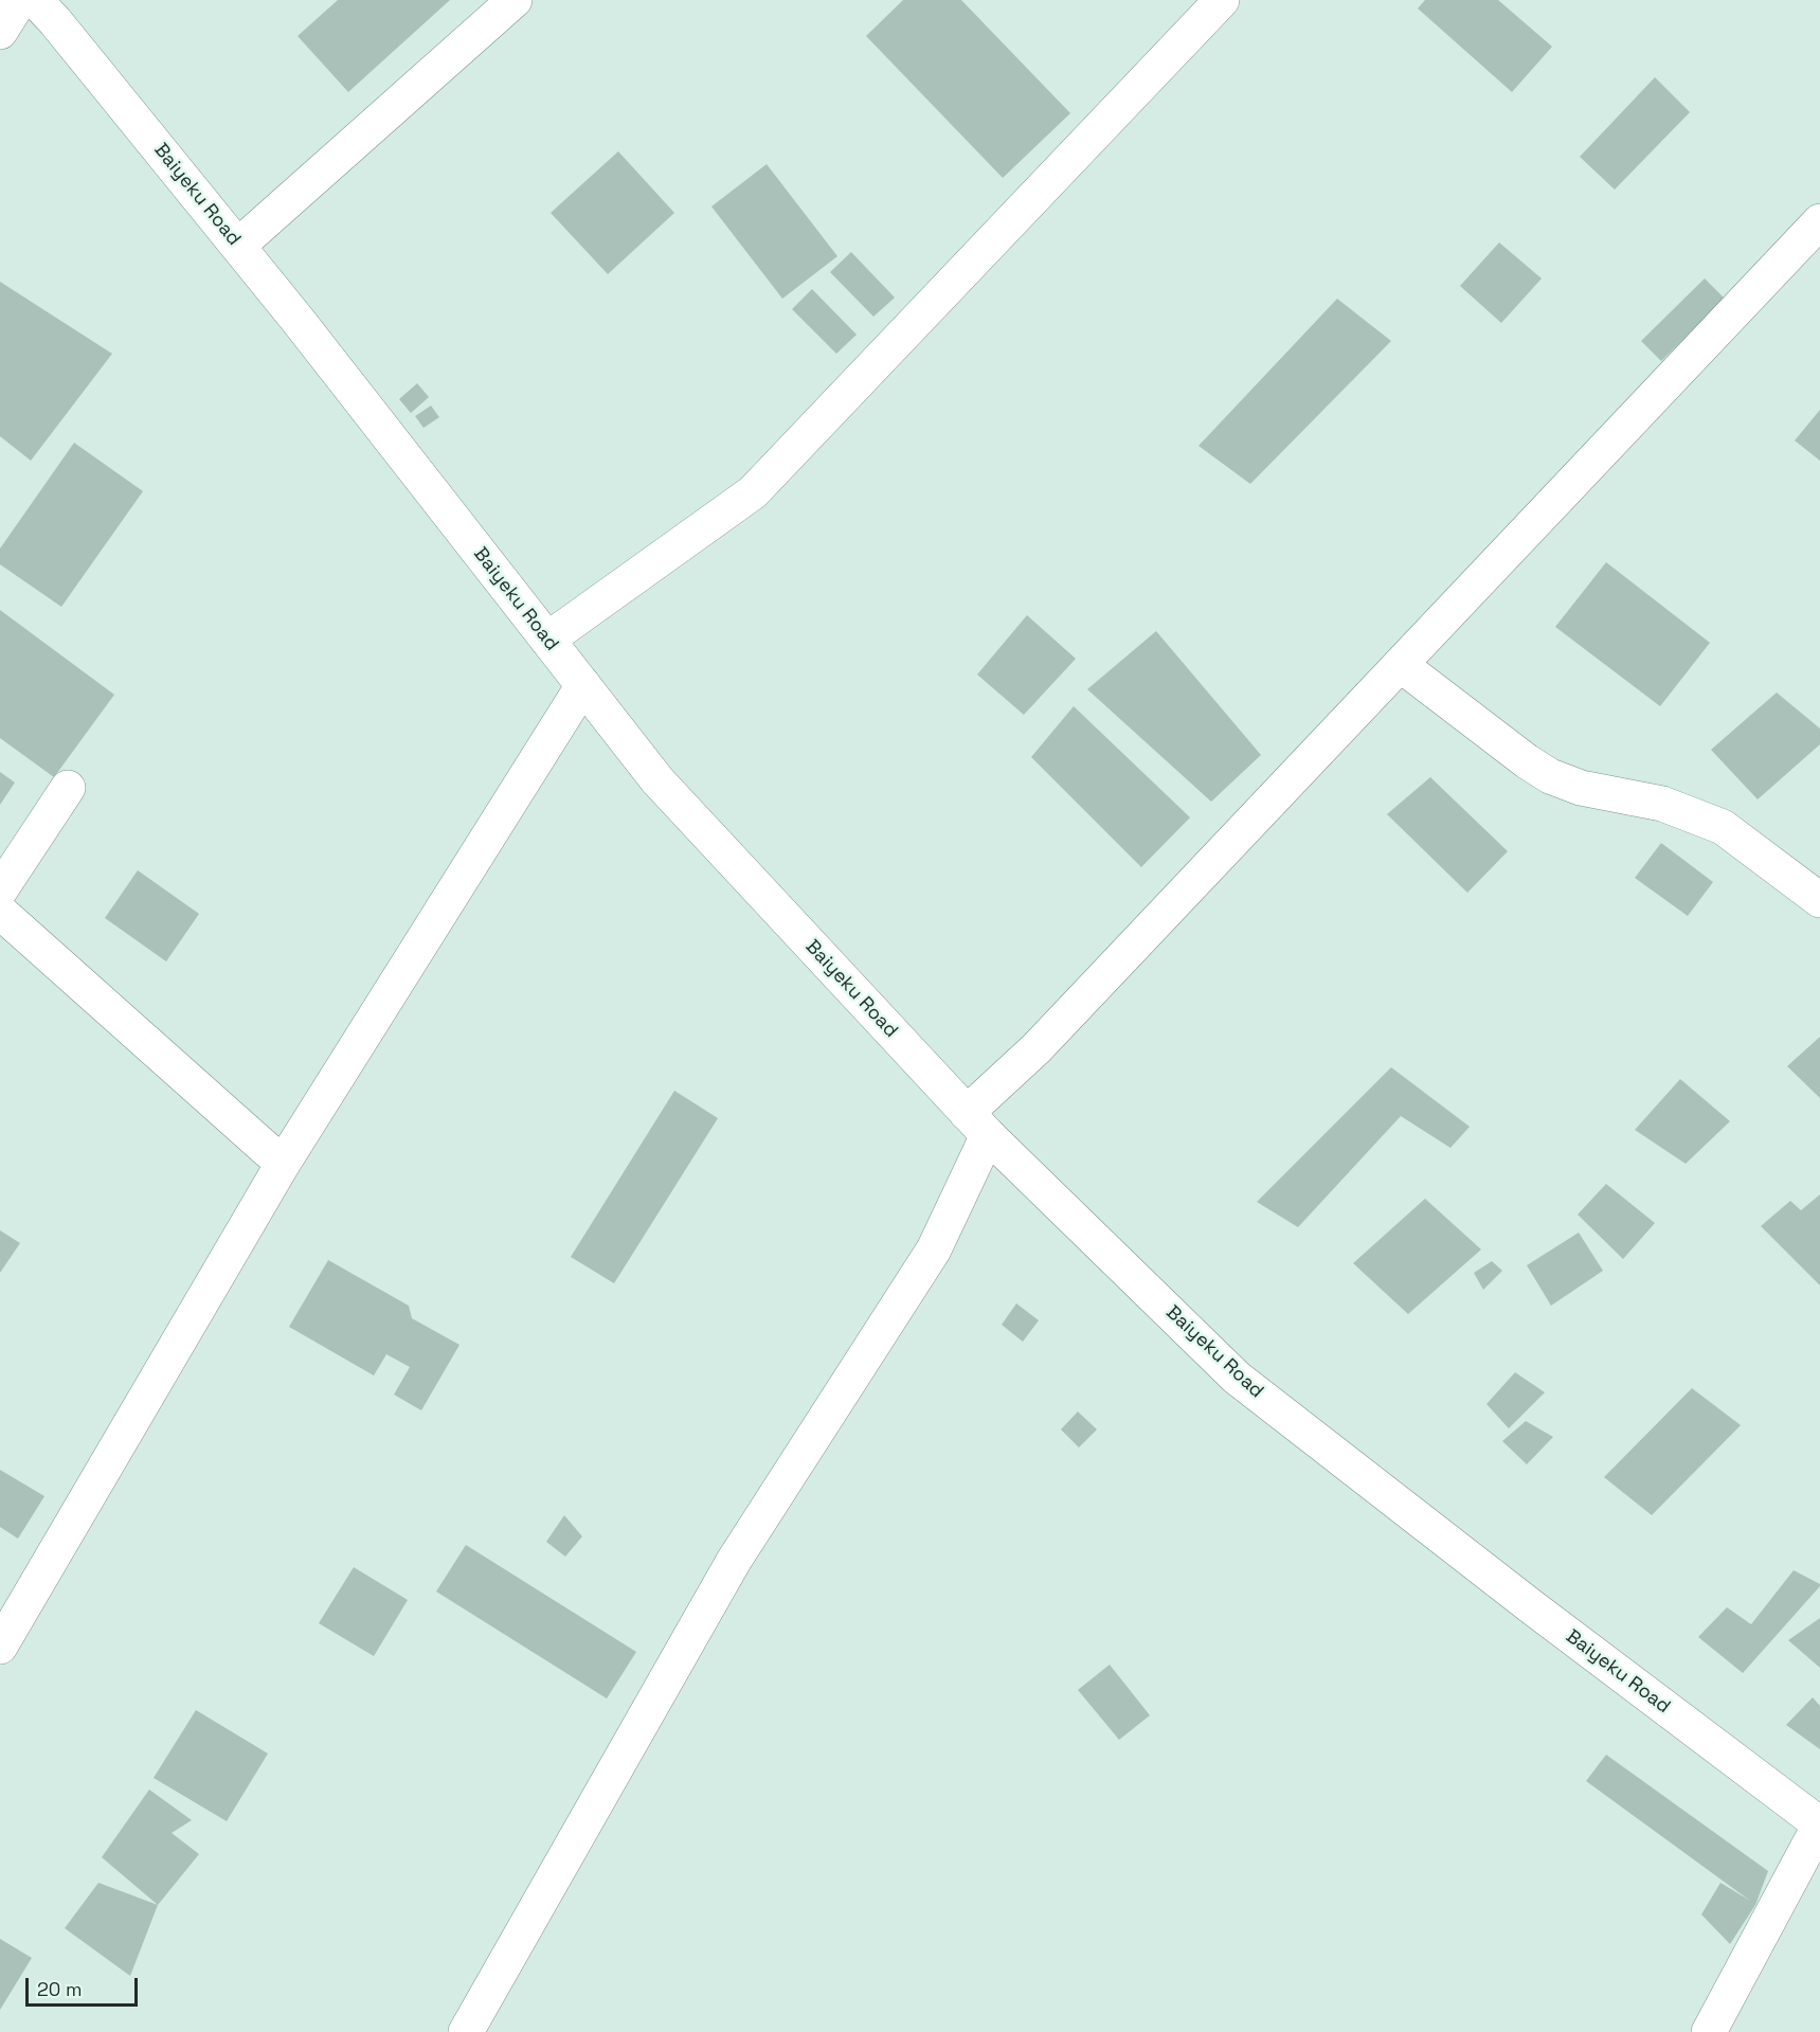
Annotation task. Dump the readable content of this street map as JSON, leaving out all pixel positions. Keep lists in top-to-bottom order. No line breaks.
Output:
{"streets":{"street":["Baiyeku Road"]},"scale_bar":"20 m"}
